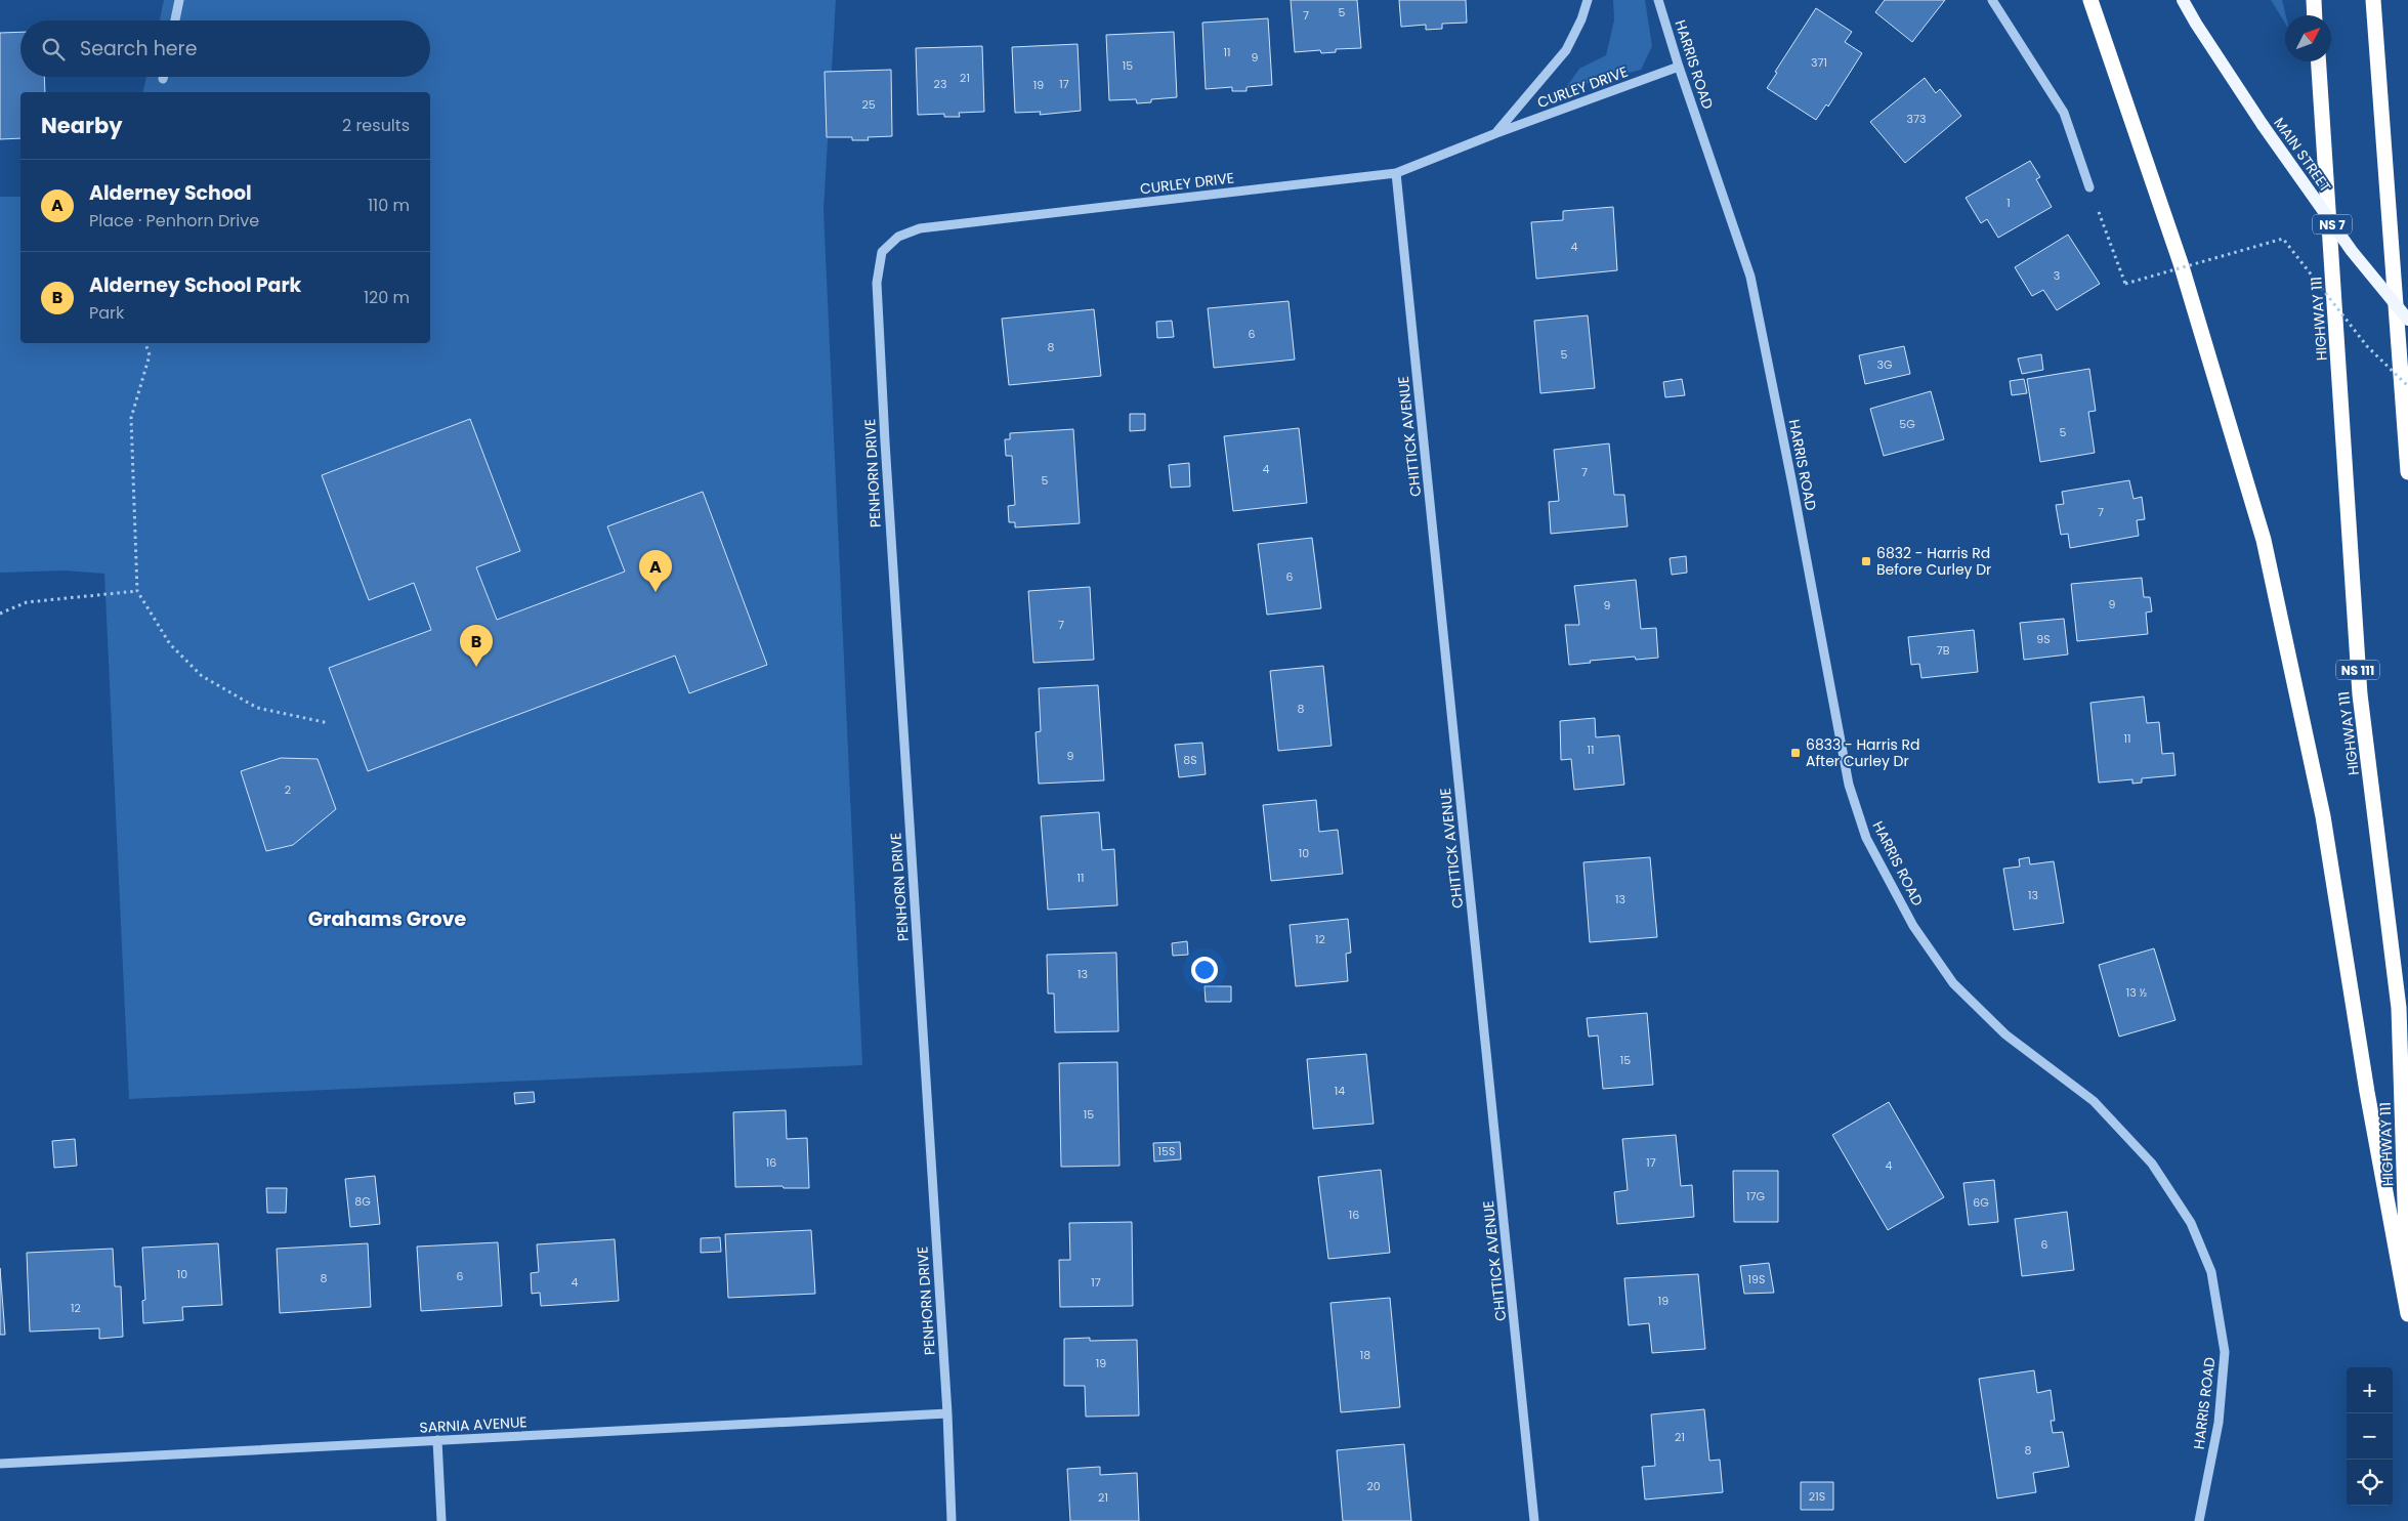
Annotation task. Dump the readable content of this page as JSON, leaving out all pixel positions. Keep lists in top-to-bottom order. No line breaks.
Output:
{"streets":{"highway":["HIGHWAY 111","NS 111"],"main road":["MAIN STREET","NS 7"],"street":["HARRIS ROAD","CURLEY DRIVE","CHITTICK AVENUE","PENHORN DRIVE","SARNIA AVENUE"]},"crossings":[["HARRIS ROAD","CURLEY DRIVE"],["CURLEY DRIVE","CHITTICK AVENUE"],["CURLEY DRIVE","PENHORN DRIVE"],["PENHORN DRIVE","SARNIA AVENUE"]],"districts":["Grahams Grove"],"places":{"transit":["6832 - Harris Rd Before Curley Dr","6833 - Harris Rd After Curley Dr"]},"house_numbers":["5","7","11","9","371","15","21","23","17","19","25","373","1","4","3","6","8","5","3G","5G","5","4","7","5","7","6","9","9","7","9S","7B","8","11","11","9","8S","2","10","11","13","13","12","13","13 ½","15","14","15","15S","16","17","4","17G","8G","6G","16","6","10","6","8","19S","4","17","19","12","18","19","21","8","20","21S","21"],"north":"top right","page":{"search":"Search here","heading":["Nearby","2 results"],"list":[{"mark":"A","name":"Alderney School","note":"Place · Penhorn Drive","value":"110 m"},{"mark":"B","name":"Alderney School Park","note":"Park","value":"120 m"}],"pins":["A","B"],"map_buttons":["+","−"]}}
